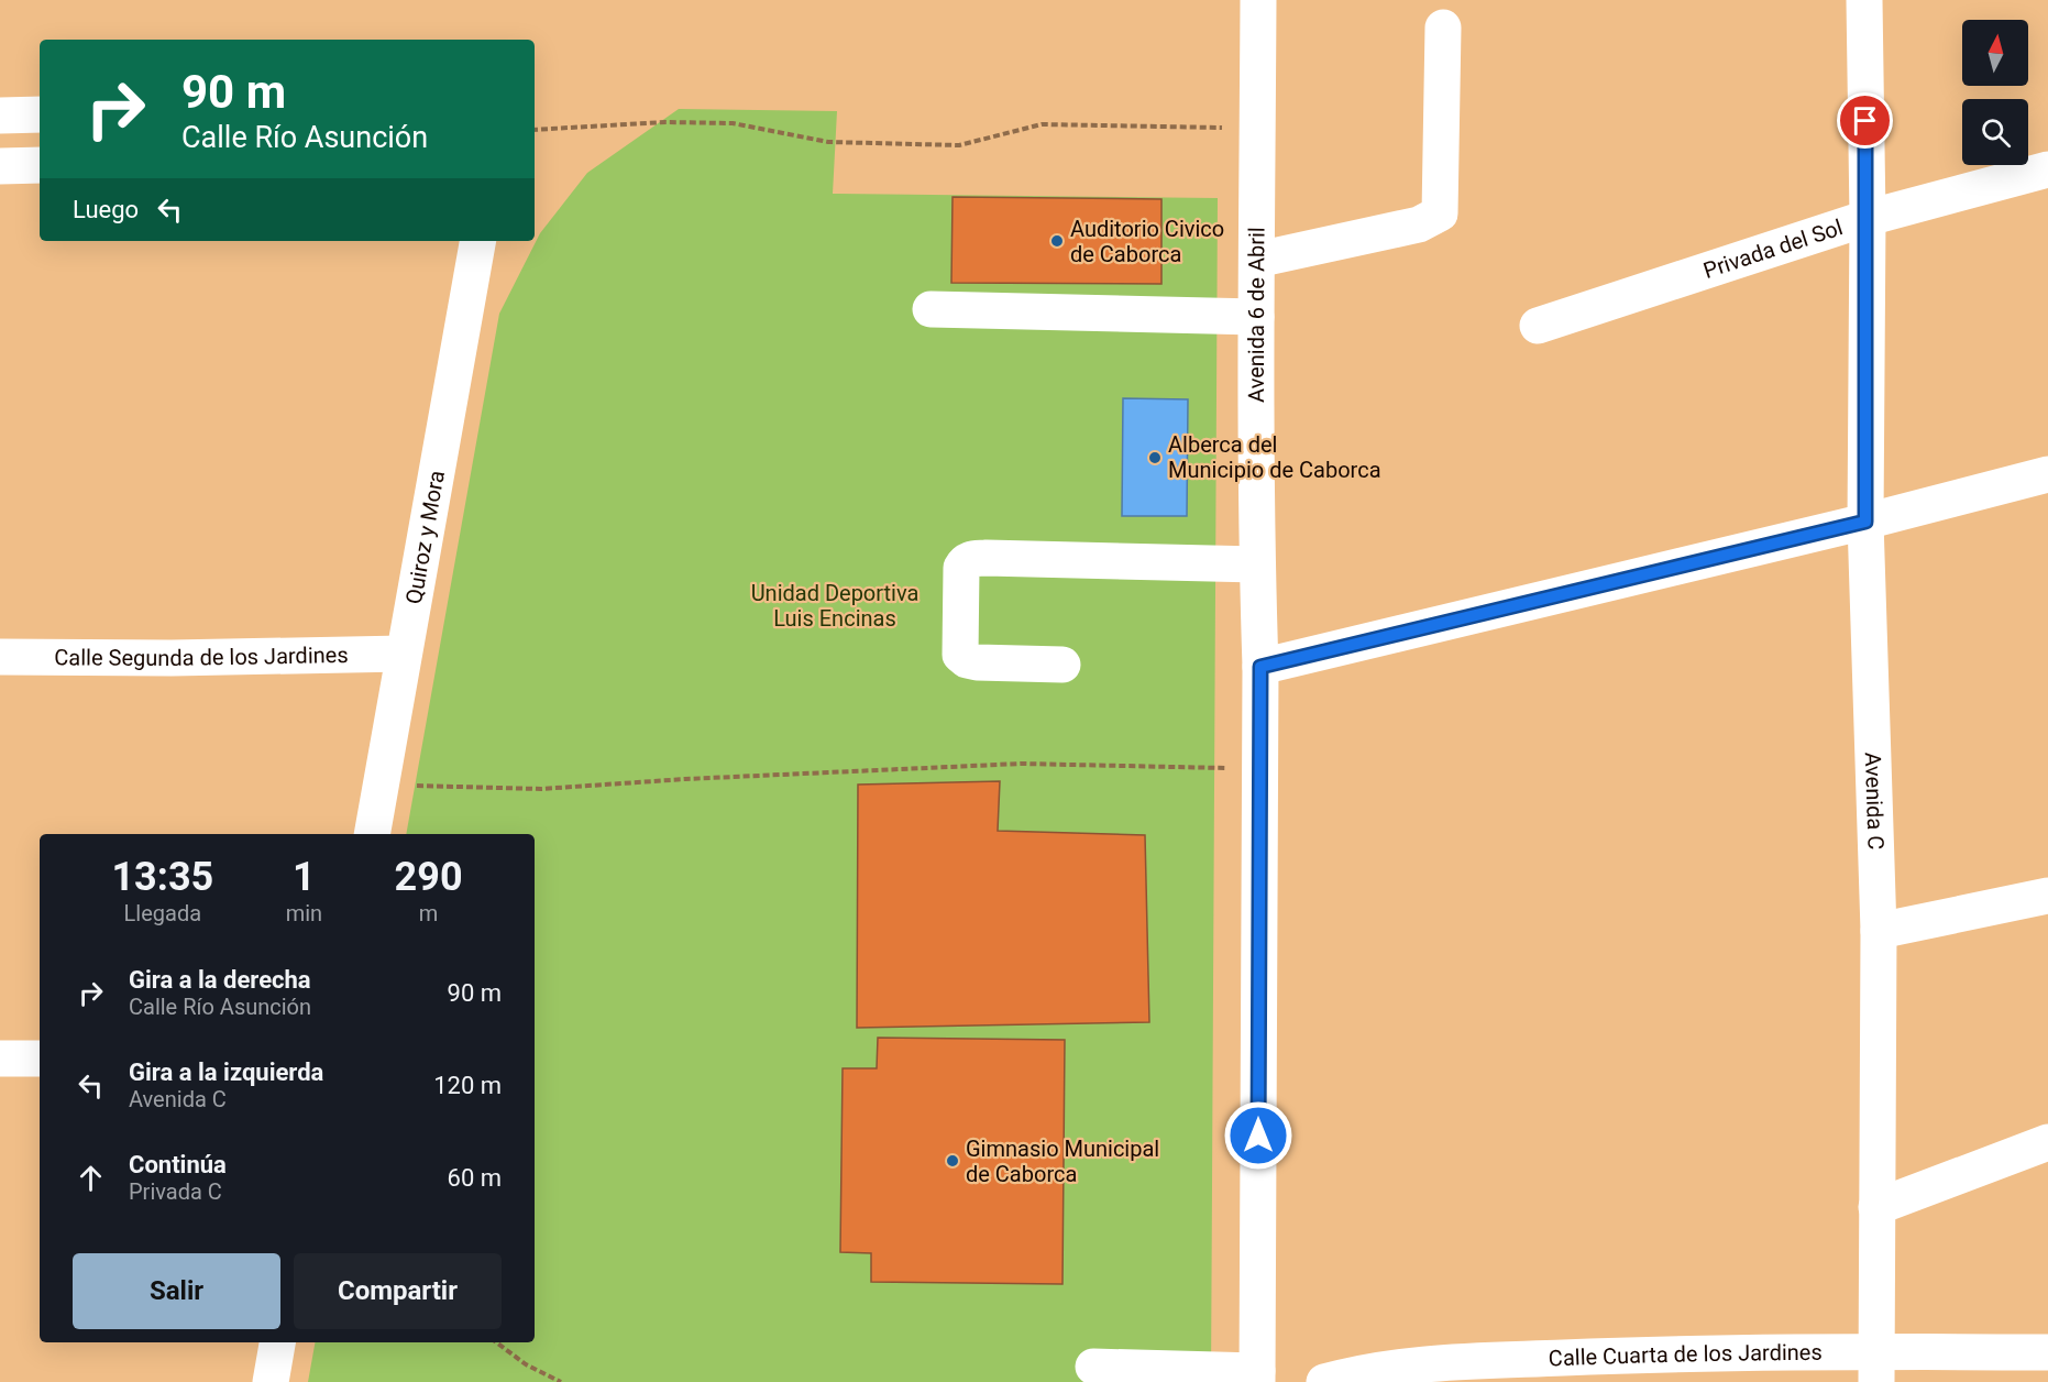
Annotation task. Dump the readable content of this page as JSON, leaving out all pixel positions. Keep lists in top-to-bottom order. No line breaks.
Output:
{"streets":{"street":["Privada del Sol","Avenida 6 de Abril","Quiroz y Mora","Calle Segunda de los Jardines","Avenida C","Calle Cuarta de los Jardines"]},"crossings":[["Privada del Sol","Avenida C"],["Quiroz y Mora","Calle Segunda de los Jardines"],["Avenida C","Calle Cuarta de los Jardines"]],"parks":["Unidad Deportiva Luis Encinas"],"places":["Auditorio Civico de Caborca","Alberca del Municipio de Caborca","Gimnasio Municipal de Caborca"],"north":"top","page":{"turn":["90 m","Calle Río Asunción"],"then":"Luego","eta":["13:35","Llegada","1","min","290","m"],"list":[{"name":"Gira a la derecha","note":"Calle Río Asunción","value":"90 m"},{"name":"Gira a la izquierda","note":"Avenida C","value":"120 m"},{"name":"Continúa","note":"Privada C","value":"60 m"}],"buttons":["Salir","Compartir"]}}
